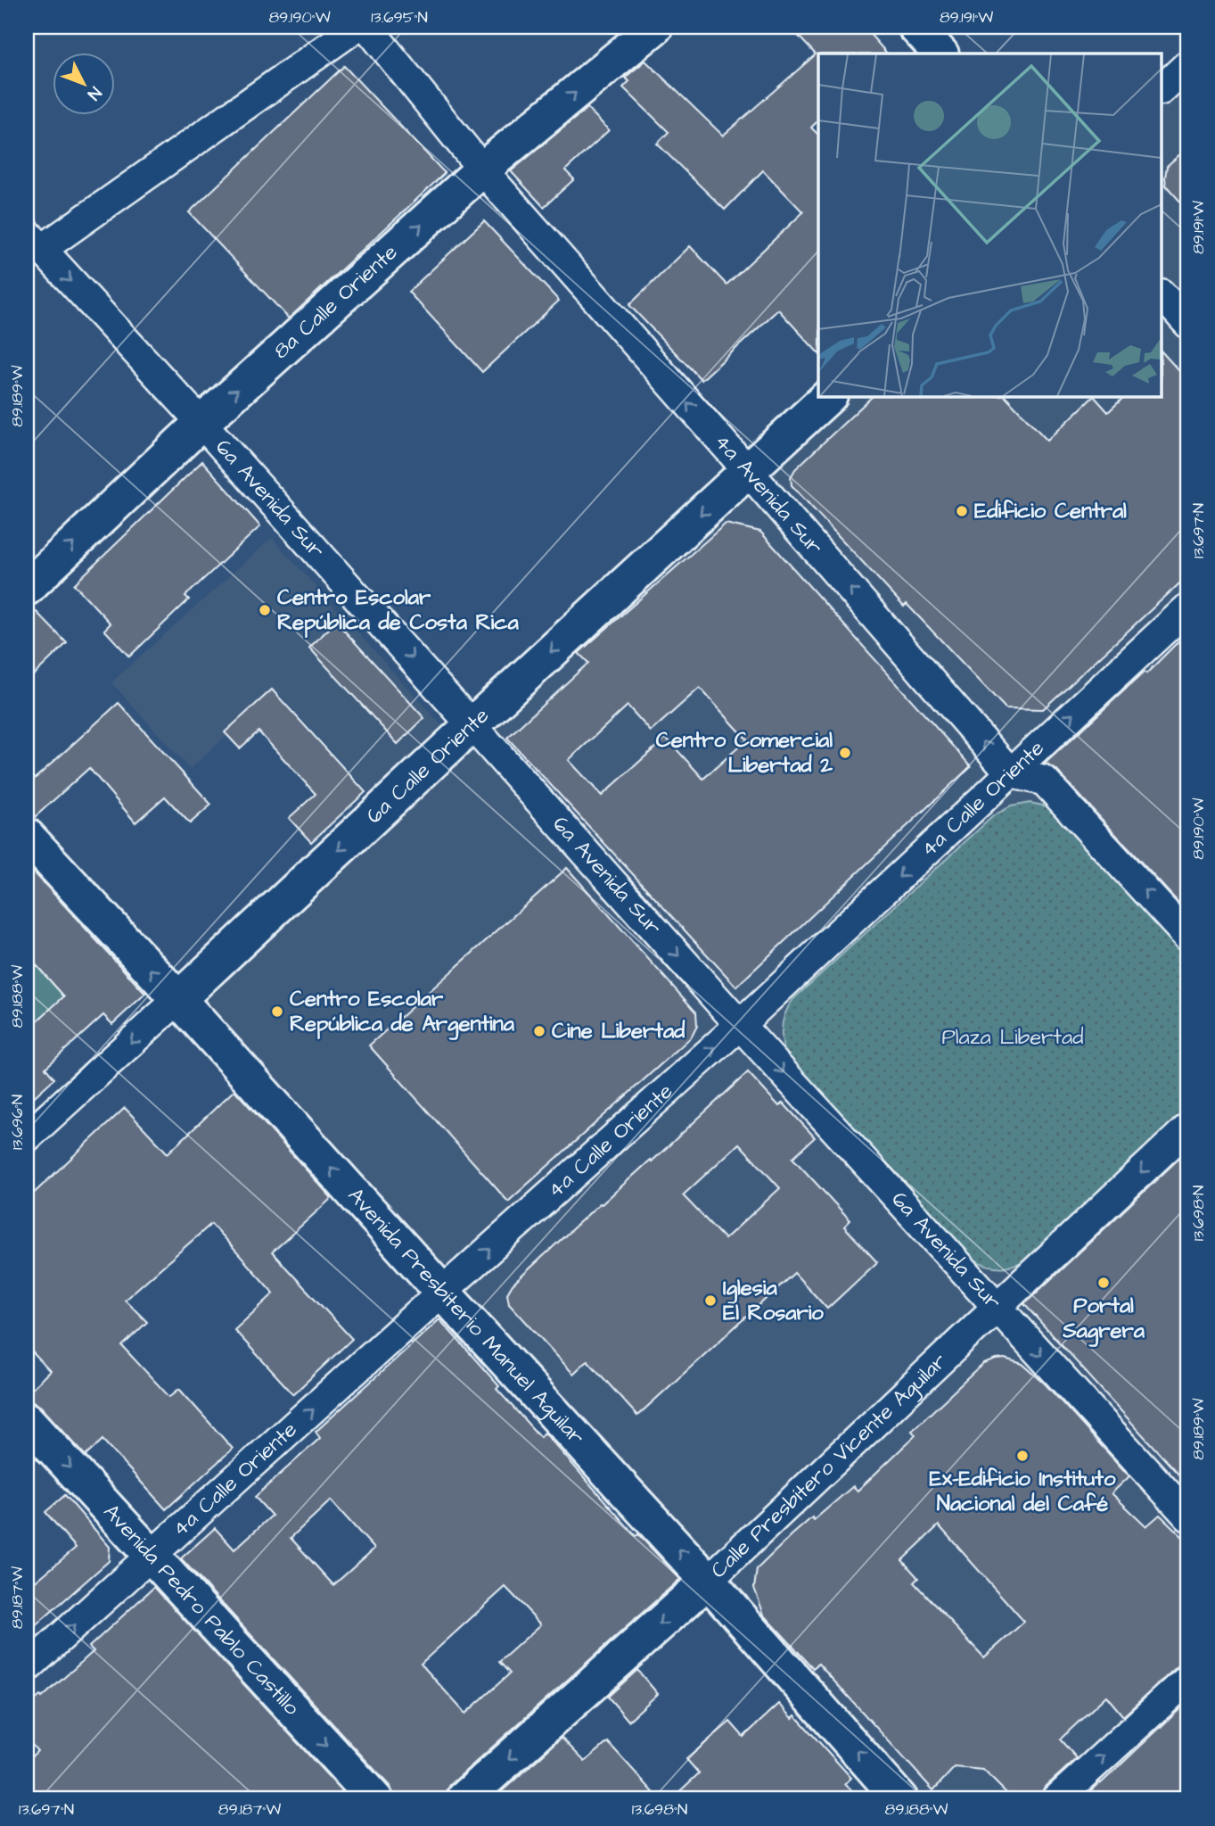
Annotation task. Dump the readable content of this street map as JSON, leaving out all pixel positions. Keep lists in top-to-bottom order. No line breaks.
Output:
{"streets":{"main road":["8a Calle Oriente","6a Calle Oriente","Avenida Presbíterio Manuel Aguilar","Calle Presbítero Vicente Aguilar","Avenida Pedro Pablo Castillo"],"street":["4a Avenida Sur","6a Avenida Sur","4a Calle Oriente"]},"crossings":[["8a Calle Oriente","4a Avenida Sur"],["8a Calle Oriente","6a Avenida Sur"],["4a Avenida Sur","6a Calle Oriente"],["4a Avenida Sur","4a Calle Oriente"],["6a Avenida Sur","6a Calle Oriente"],["6a Avenida Sur","4a Calle Oriente"],["6a Avenida Sur","Calle Presbítero Vicente Aguilar"],["6a Calle Oriente","Avenida Presbíterio Manuel Aguilar"],["4a Calle Oriente","Avenida Presbíterio Manuel Aguilar"],["4a Calle Oriente","Avenida Pedro Pablo Castillo"],["Avenida Presbíterio Manuel Aguilar","Calle Presbítero Vicente Aguilar"]],"one_way":["8a Calle Oriente","4a Avenida Sur","6a Avenida Sur","6a Calle Oriente","Avenida Presbíterio Manuel Aguilar","Calle Presbítero Vicente Aguilar","Avenida Pedro Pablo Castillo"],"parks":["Plaza Libertad"],"places":["Edificio Central","Centro Escolar República de Costa Rica","Centro Comercial Libertad 2","Centro Escolar República de Argentina","Cine Libertad","Portal Sagrera","Iglesia El Rosario","Ex-Edificio Instituto Nacional del Café"],"north":"bottom right","coordinates":["89.190°W","13.695°N","89.191°W","89.189°W","13.697°N","89.188°W","13.696°N","13.698°N","89.187°W"]}
